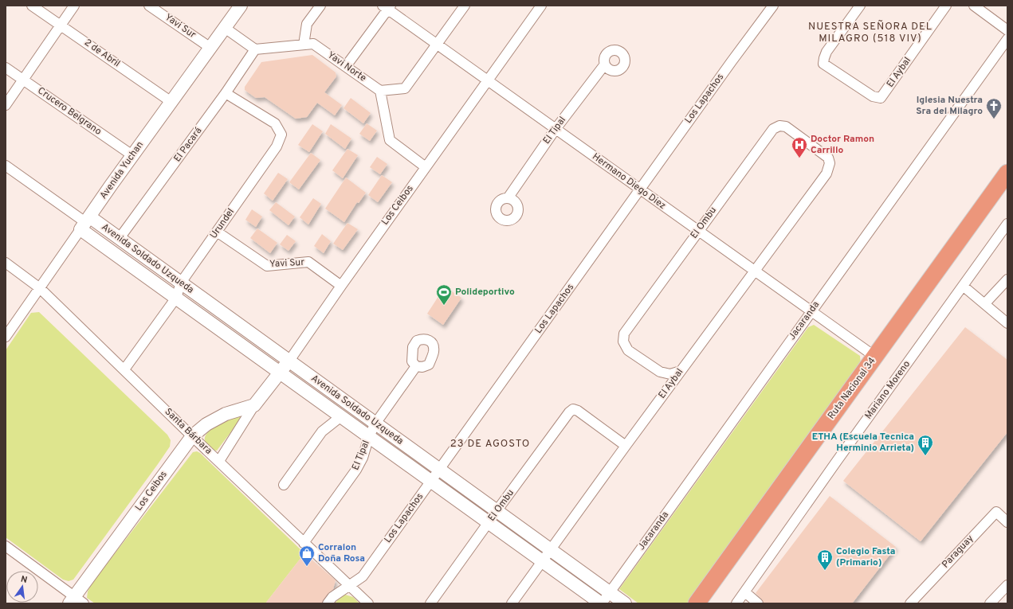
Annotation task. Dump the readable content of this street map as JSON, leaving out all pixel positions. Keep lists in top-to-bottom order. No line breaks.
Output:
{"streets":{"highway":["Ruta Nacional 34"],"street":["Yavi Sur","2 de Abril","Yavi Norte","El Aybal","Los Lapachos","Crucero Belgrano","El Tipal","El Pacará","Avenida Yuchan","Hermano Diego Diez","Los Ceibos","El Ombu","Urundel","Avenida Soldado Uzqueda","Jacaranda","Mariano Moreno","Santa Bárbara","Paraguay"]},"crossings":[["Yavi Sur","Avenida Yuchan"],["Yavi Sur","Los Ceibos"],["Yavi Sur","Urundel"],["2 de Abril","Avenida Yuchan"],["Yavi Norte","El Pacará"],["El Aybal","Hermano Diego Diez"],["El Aybal","El Ombu"],["El Aybal","Avenida Soldado Uzqueda"],["Los Lapachos","Hermano Diego Diez"],["Los Lapachos","Avenida Soldado Uzqueda"],["Los Lapachos","Santa Bárbara"],["Crucero Belgrano","Avenida Yuchan"],["El Tipal","Hermano Diego Diez"],["El Tipal","Avenida Soldado Uzqueda"],["El Tipal","Santa Bárbara"],["El Pacará","Urundel"],["El Pacará","Avenida Soldado Uzqueda"],["Avenida Yuchan","Avenida Soldado Uzqueda"],["Avenida Yuchan","Santa Bárbara"],["Hermano Diego Diez","Los Ceibos"],["Hermano Diego Diez","El Ombu"],["Hermano Diego Diez","Jacaranda"],["Hermano Diego Diez","Ruta Nacional 34"],["Los Ceibos","Avenida Soldado Uzqueda"],["Los Ceibos","Santa Bárbara"],["El Ombu","Avenida Soldado Uzqueda"],["Urundel","Avenida Soldado Uzqueda"],["Urundel","Santa Bárbara"],["Avenida Soldado Uzqueda","Jacaranda"]],"districts":["NUESTRA SEÑORA DEL MILAGRO (518 VIV)","23 DE AGOSTO"],"places":{"church":["Iglesia Nuestra Sra del Milagro"],"hospital":["Doctor Ramon Carrillo"],"sports":["Polideportivo"],"building":["ETHA (Escuela Tecnica Herminio Arrieta)","Colegio Fasta (Primario)"],"shop":["Corralon Doña Rosa"]},"north":"top"}
